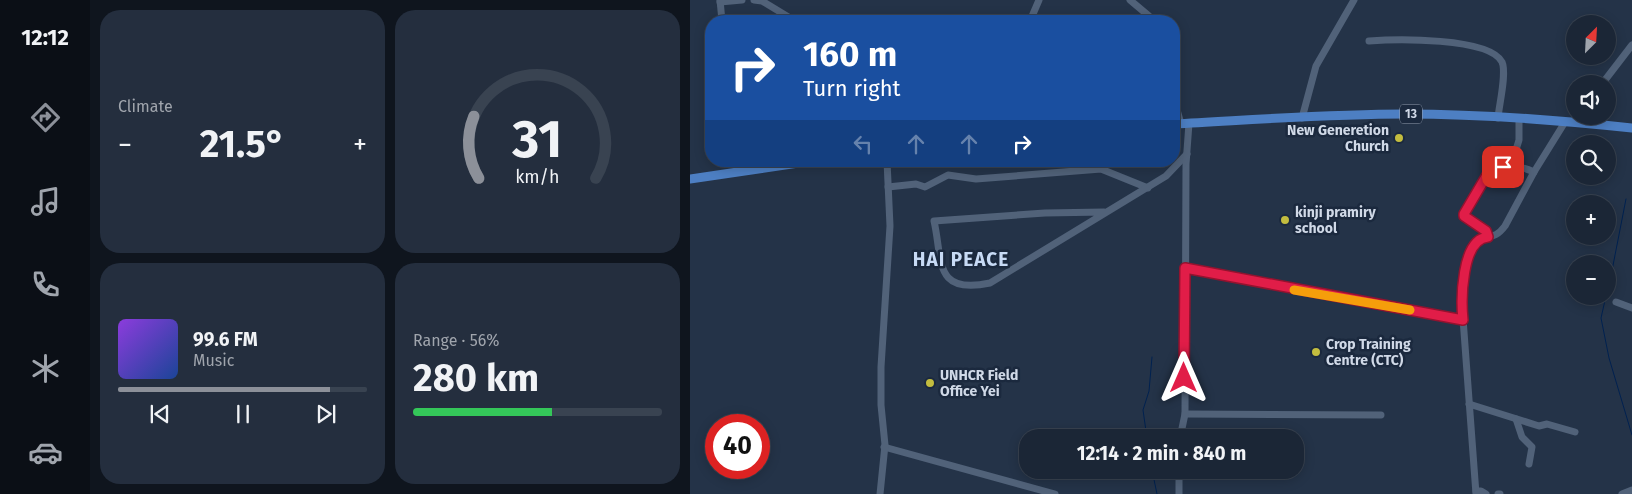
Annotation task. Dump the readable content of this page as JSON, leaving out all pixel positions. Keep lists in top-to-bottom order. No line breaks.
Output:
{"streets":{"main road":["13"]},"districts":["HAI PEACE"],"places":["New Generetion Church","kinji pramiry school","Crop Training Centre (CTC)","UNHCR Field Office Yei"],"north":"top right","page":{"tabs":"12:12","tile":["Climate",["Range · 56%","280 km"]],"map_buttons":["+","−"],"turn":["160 m","Turn right"],"heat":["−","21.5°","+"],"song":["99.6 FM","Music"],"limit":"40","trip":"12:14 · 2 min · 840 m","gauge":["31","km/h"]}}
